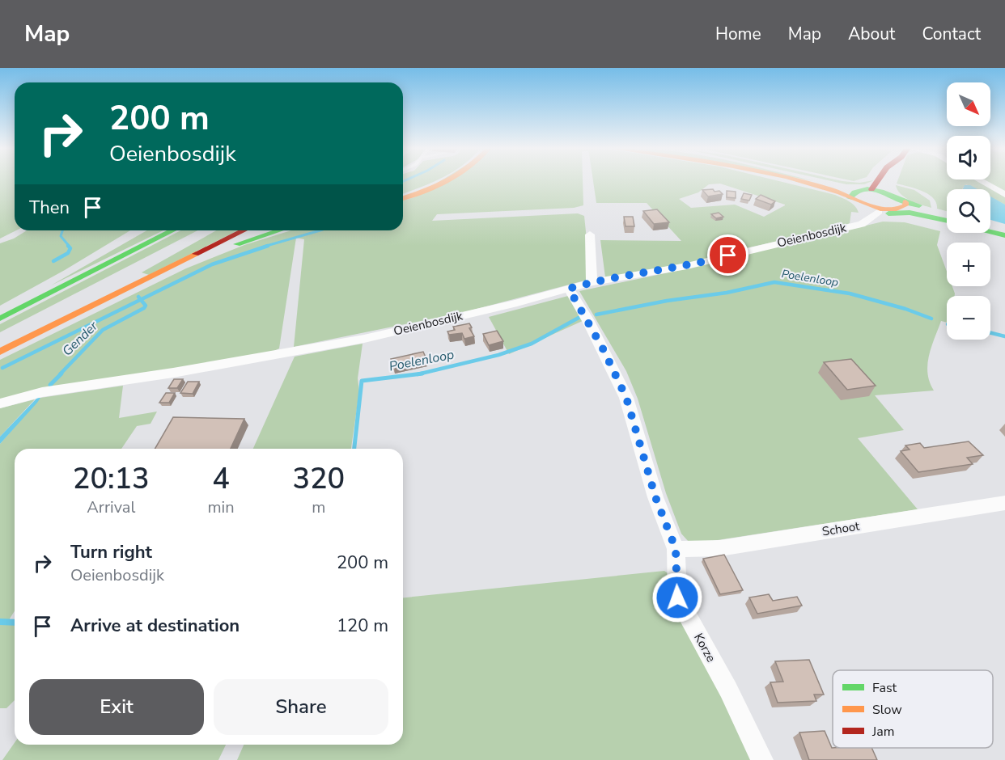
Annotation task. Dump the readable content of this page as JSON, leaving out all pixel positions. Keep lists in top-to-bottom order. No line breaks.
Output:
{"streets":{"street":["Oeienbosdijk","Schoot","Korze"]},"crossings":[["Oeienbosdijk","Korze"],["Schoot","Korze"]],"water":["Poelenloop","Gender"],"legend":["Fast","Slow","Jam"],"north":"bottom right","page":{"header":"Map","nav":["Home","Map","About","Contact"],"map_buttons":["+","−"],"turn":["200 m","Oeienbosdijk"],"then":"Then","eta":["20:13","Arrival","4","min","320","m"],"list":[{"name":"Turn right","note":"Oeienbosdijk","value":"200 m"},{"name":"Arrive at destination","value":"120 m"}],"buttons":["Exit","Share"]}}
